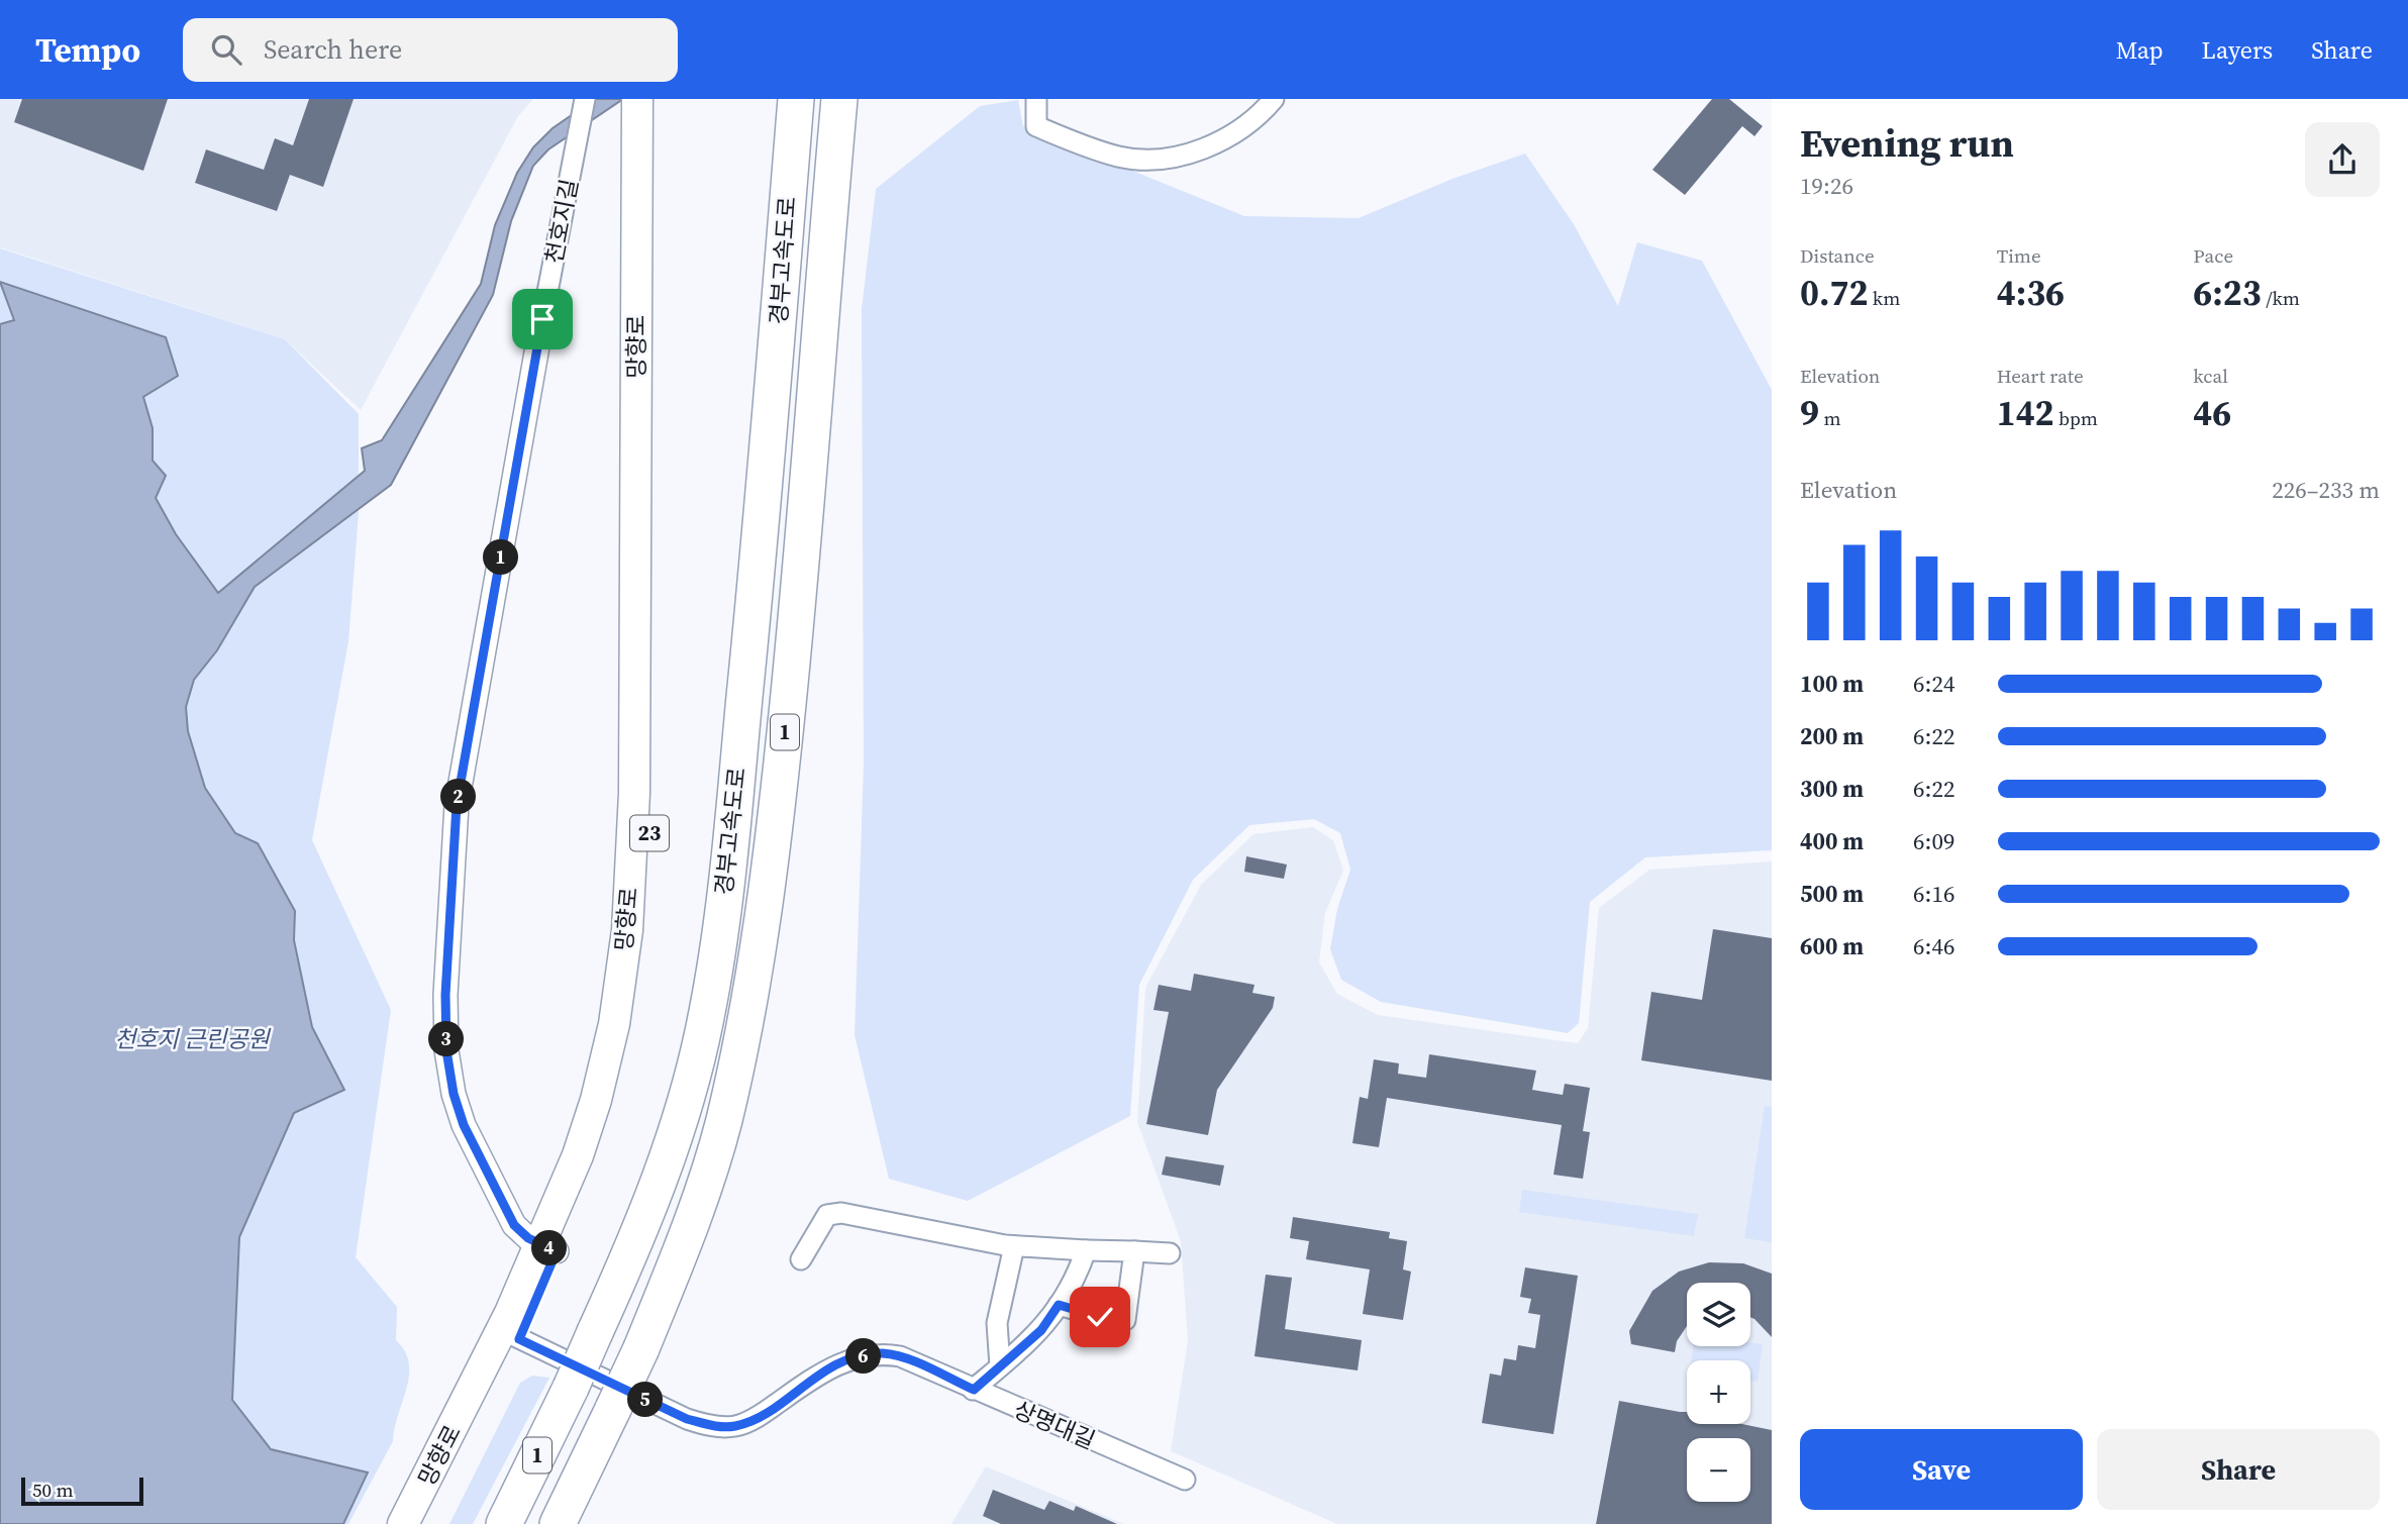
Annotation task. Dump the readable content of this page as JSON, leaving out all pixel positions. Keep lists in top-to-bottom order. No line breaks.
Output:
{"streets":{"highway":["경부고속도로","1"],"main road":["망향로","23"],"street":["천호지길","상명대길"]},"crossings":[["천호지길","망향로"],["망향로","상명대길"]],"parks":["천호지 근린공원"],"scale_bar":"50 m","page":{"header":"Tempo","search":"Search here","nav":["Map","Layers","Share"],"heading":["Evening run","19:26"],"stats":[["Distance","0.72 km"],["Time","4:36"],["Pace","6:23 /km"],["Elevation","9 m"],["Heart rate","142 bpm"],["kcal","46"]],"chart":["Elevation","226–233 m"],"pins":["1","2","3","4","6","5"],"list":[{"name":"100 m","note":"6:24"},{"name":"200 m","note":"6:22"},{"name":"300 m","note":"6:22"},{"name":"400 m","note":"6:09"},{"name":"500 m","note":"6:16"},{"name":"600 m","note":"6:46"}],"map_buttons":["+","−"],"buttons":["Save","Share"],"scale":"50 m"}}
